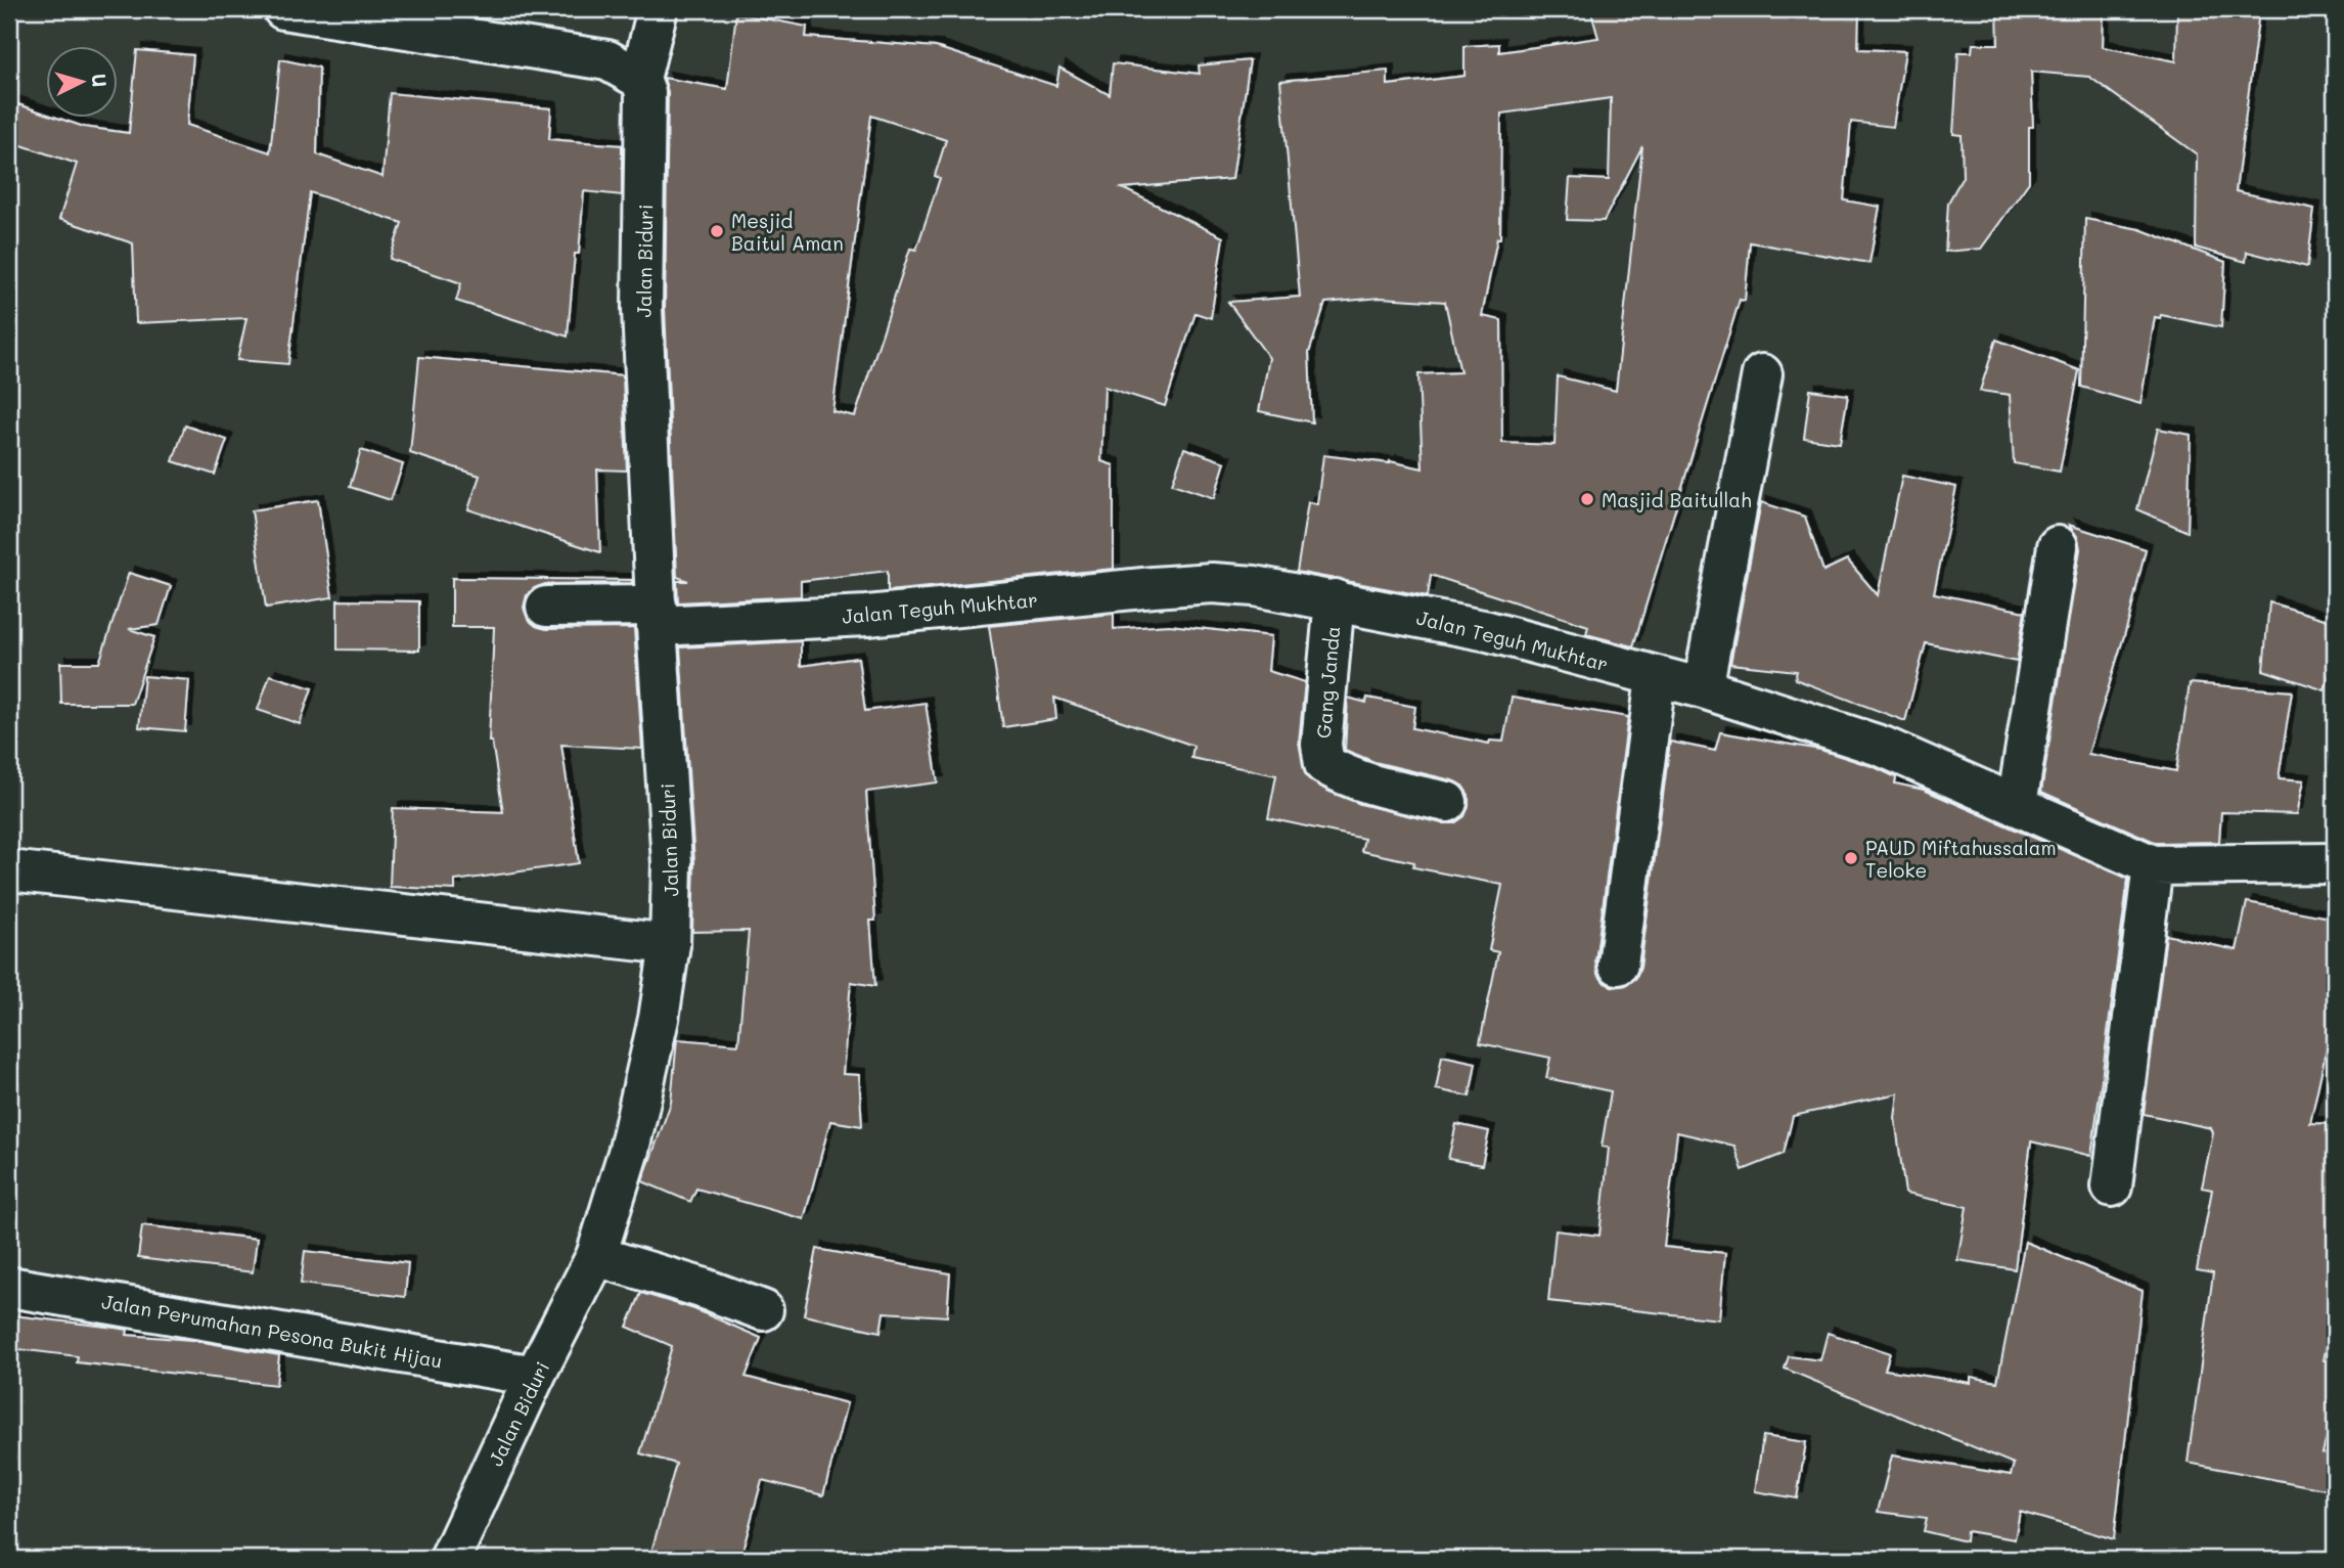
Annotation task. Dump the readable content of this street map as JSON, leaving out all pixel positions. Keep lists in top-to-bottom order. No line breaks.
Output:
{"streets":{"street":["Jalan Biduri","Jalan Teguh Mukhtar","Gang Janda","Jalan Perumahan Pesona Bukit Hijau"]},"crossings":[["Jalan Biduri","Jalan Teguh Mukhtar"],["Jalan Biduri","Jalan Perumahan Pesona Bukit Hijau"],["Jalan Teguh Mukhtar","Gang Janda"]],"places":["Mesjid Baitul Aman","Masjid Baitullah","PAUD Miftahussalam Teloke"],"north":"right"}
